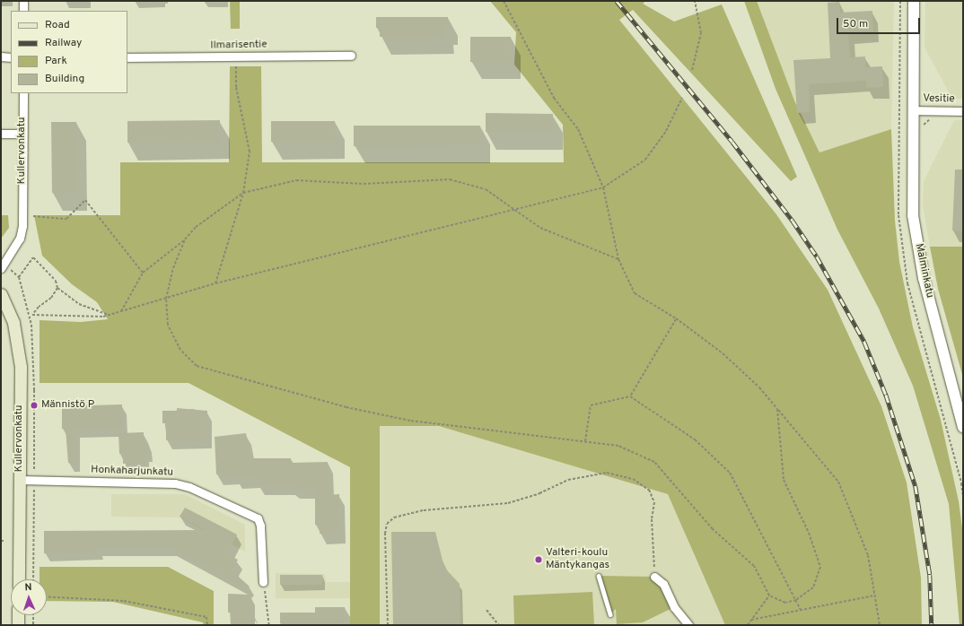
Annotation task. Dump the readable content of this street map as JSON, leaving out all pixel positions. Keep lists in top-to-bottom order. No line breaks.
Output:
{"streets":{"main road":["Kullervonkatu"],"street":["Ilmarisentie","Vesitie","Malminkatu","Honkaharjunkatu"]},"crossings":[["Vesitie","Malminkatu"],["Kullervonkatu","Honkaharjunkatu"]],"places":["Männistö P","Valteri-koulu Mäntykangas"],"legend":["Road","Railway","Park","Building"],"scale_bar":"50 m","north":"top"}
